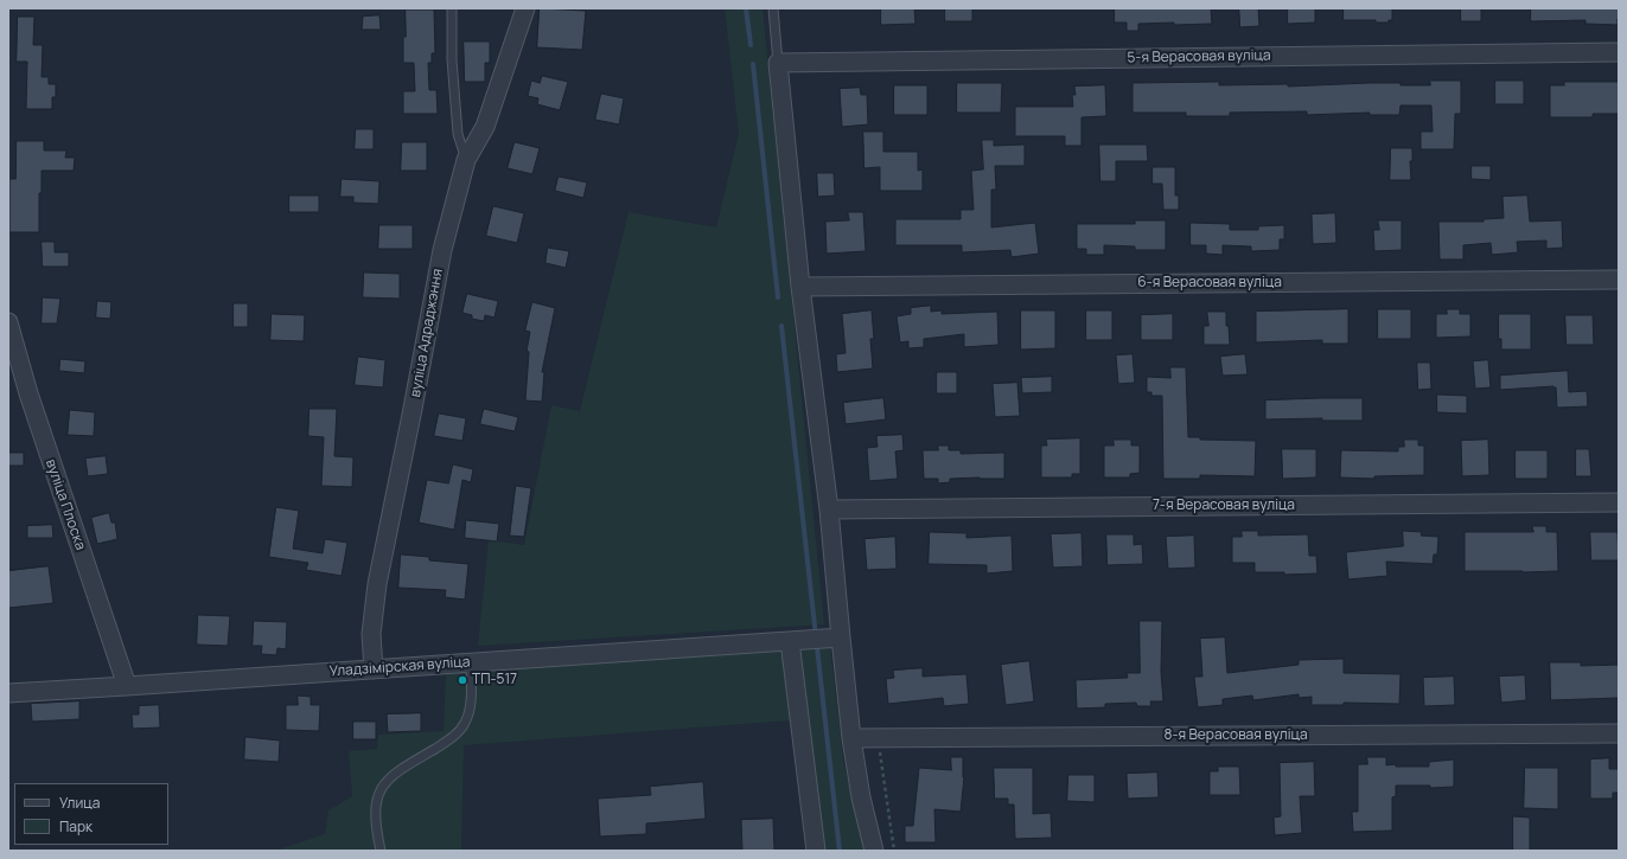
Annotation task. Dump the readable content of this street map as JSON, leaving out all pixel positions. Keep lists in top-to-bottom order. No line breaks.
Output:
{"streets":{"street":["5-я Верасовая вуліца","6-я Верасовая вуліца","вуліца Адраджэння","вуліца Плоска","7-я Верасовая вуліца","Уладзімірская вуліца","8-я Верасовая вуліца"]},"crossings":[["вуліца Адраджэння","Уладзімірская вуліца"],["вуліца Плоска","Уладзімірская вуліца"]],"places":["ТП-517"],"legend":["Улица","Парк"]}
